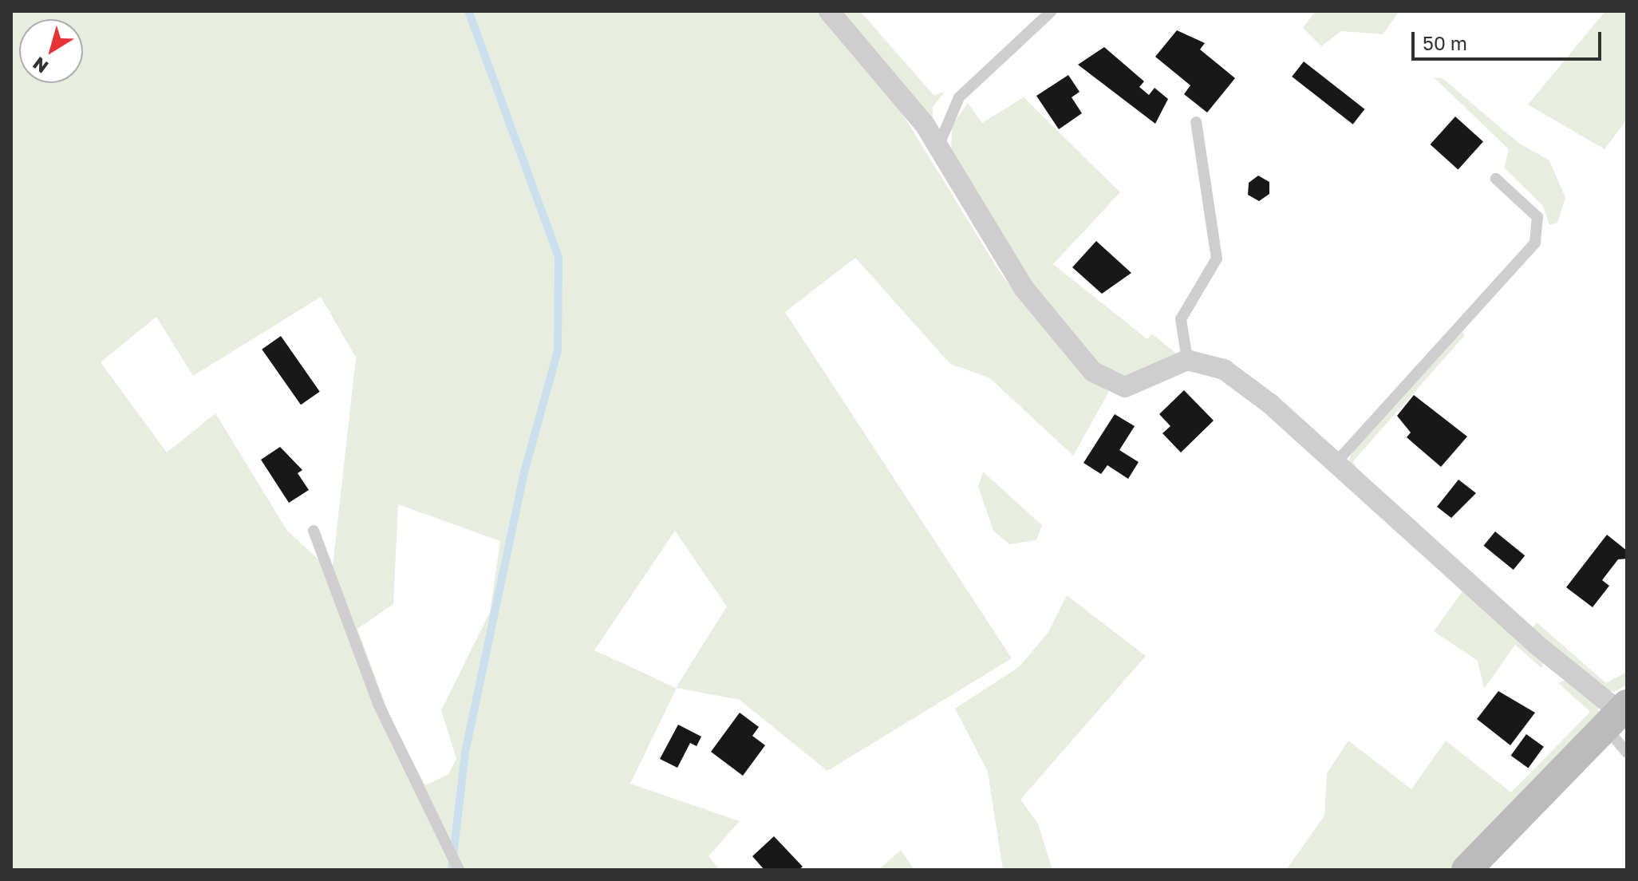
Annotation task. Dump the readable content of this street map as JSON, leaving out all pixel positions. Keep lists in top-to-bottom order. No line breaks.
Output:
{"scale_bar":"50 m","north":"bottom left"}
